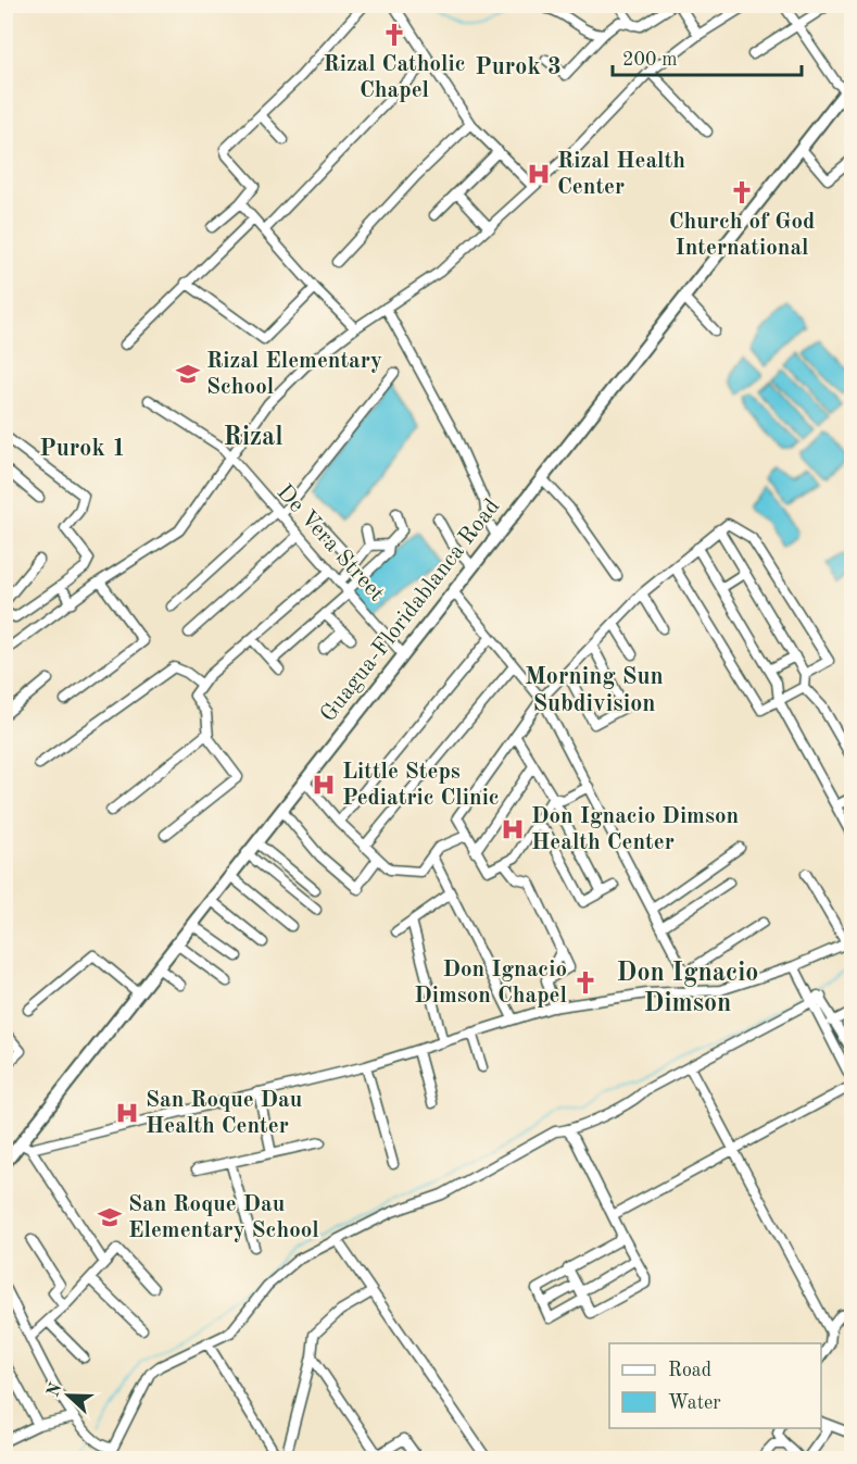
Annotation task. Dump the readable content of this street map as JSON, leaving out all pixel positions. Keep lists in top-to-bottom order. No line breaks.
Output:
{"streets":{"main road":["Guagua-Floridablanca Road"],"street":["De Vera Street"]},"crossings":[["De Vera Street","Guagua-Floridablanca Road"]],"districts":["Purok 3","Rizal","Purok 1","Morning Sun Subdivision","Don Ignacio Dimson"],"places":{"church":["Rizal Catholic Chapel","Church of God International","Don Ignacio Dimson Chapel"],"hospital":["Rizal Health Center","Little Steps Pediatric Clinic","Don Ignacio Dimson Health Center","San Roque Dau Health Center"],"school or university":["Rizal Elementary School","San Roque Dau Elementary School"]},"legend":["Road","Water"],"scale_bar":"200 m","north":"left"}
